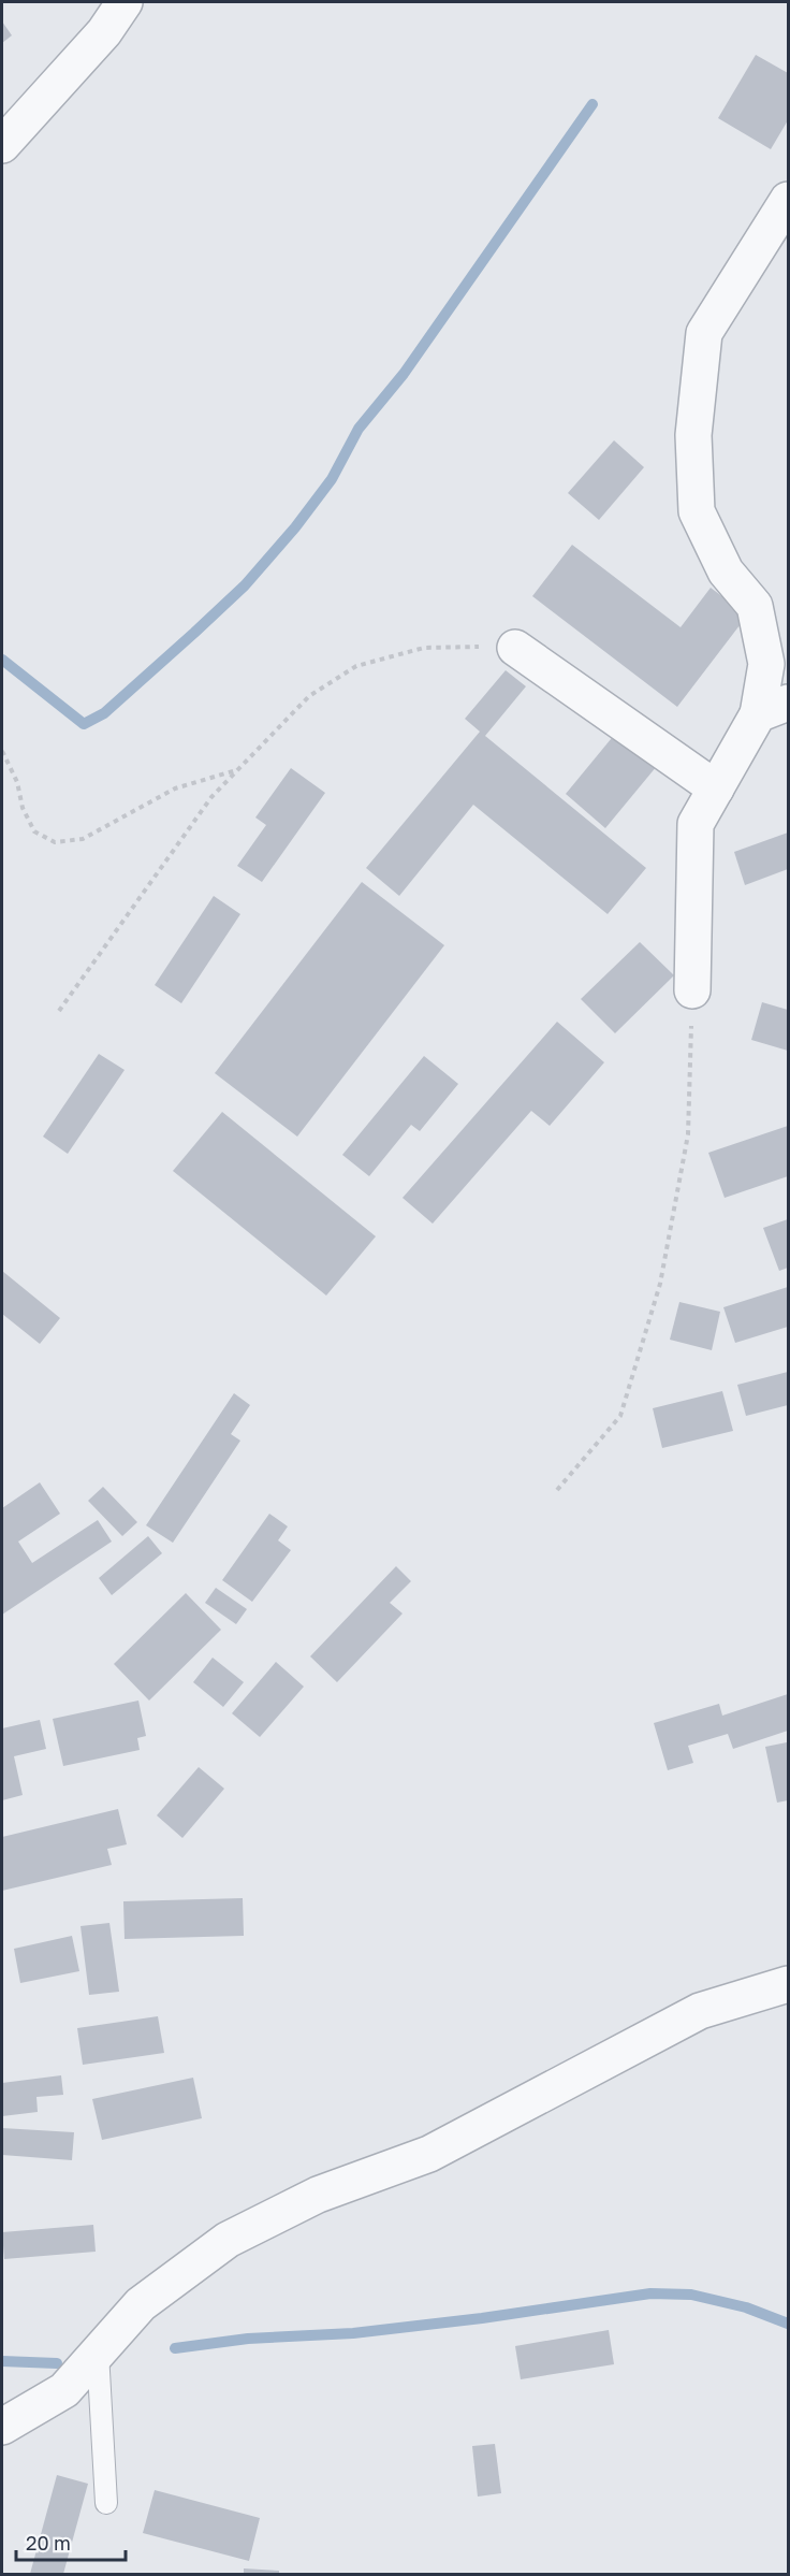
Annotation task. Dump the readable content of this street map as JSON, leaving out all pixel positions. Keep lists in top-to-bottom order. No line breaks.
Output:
{"scale_bar":"20 m"}
